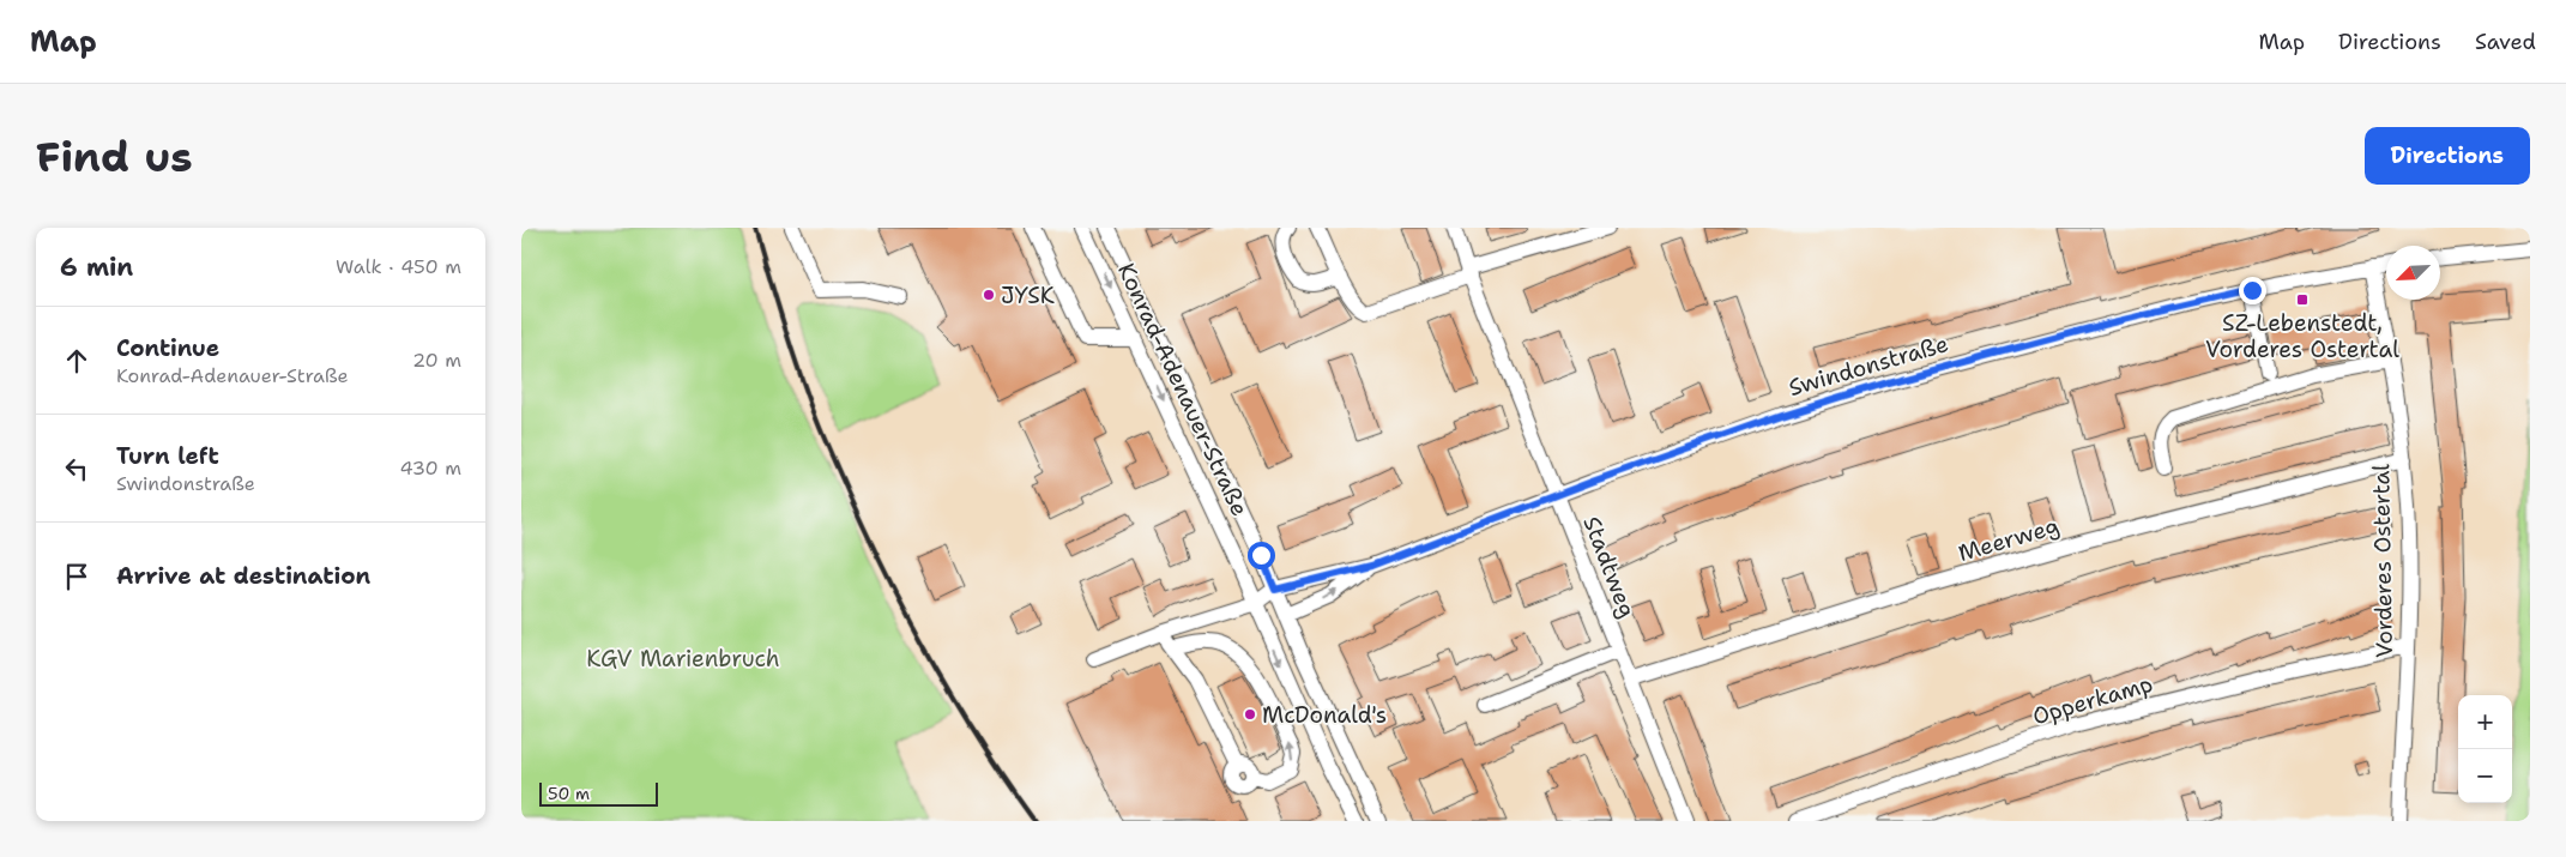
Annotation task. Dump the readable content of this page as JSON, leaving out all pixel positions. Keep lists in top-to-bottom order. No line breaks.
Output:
{"streets":{"street":["Swindonstraße","Konrad-Adenauer-Straße","Meerweg","Vorderes Ostertal","Stadtweg","Opperkamp"]},"crossings":[["Swindonstraße","Konrad-Adenauer-Straße"],["Swindonstraße","Vorderes Ostertal"],["Swindonstraße","Stadtweg"],["Meerweg","Vorderes Ostertal"],["Meerweg","Stadtweg"],["Vorderes Ostertal","Opperkamp"]],"parks":["KGV Marienbruch"],"places":{"other":["JYSK","McDonald's"],"transit":["SZ-Lebenstedt, Vorderes Ostertal"]},"scale_bar":"50 m","north":"bottom left","page":{"header":"Map","nav":["Map","Directions","Saved"],"buttons":"Directions","title":"Find us","heading":["6 min","Walk · 450 m"],"list":[["Continue","Konrad-Adenauer-Straße","20 m"],["Turn left","Swindonstraße","430 m"],"Arrive at destination"],"map_buttons":["+","−"],"scale":"50 m"}}
